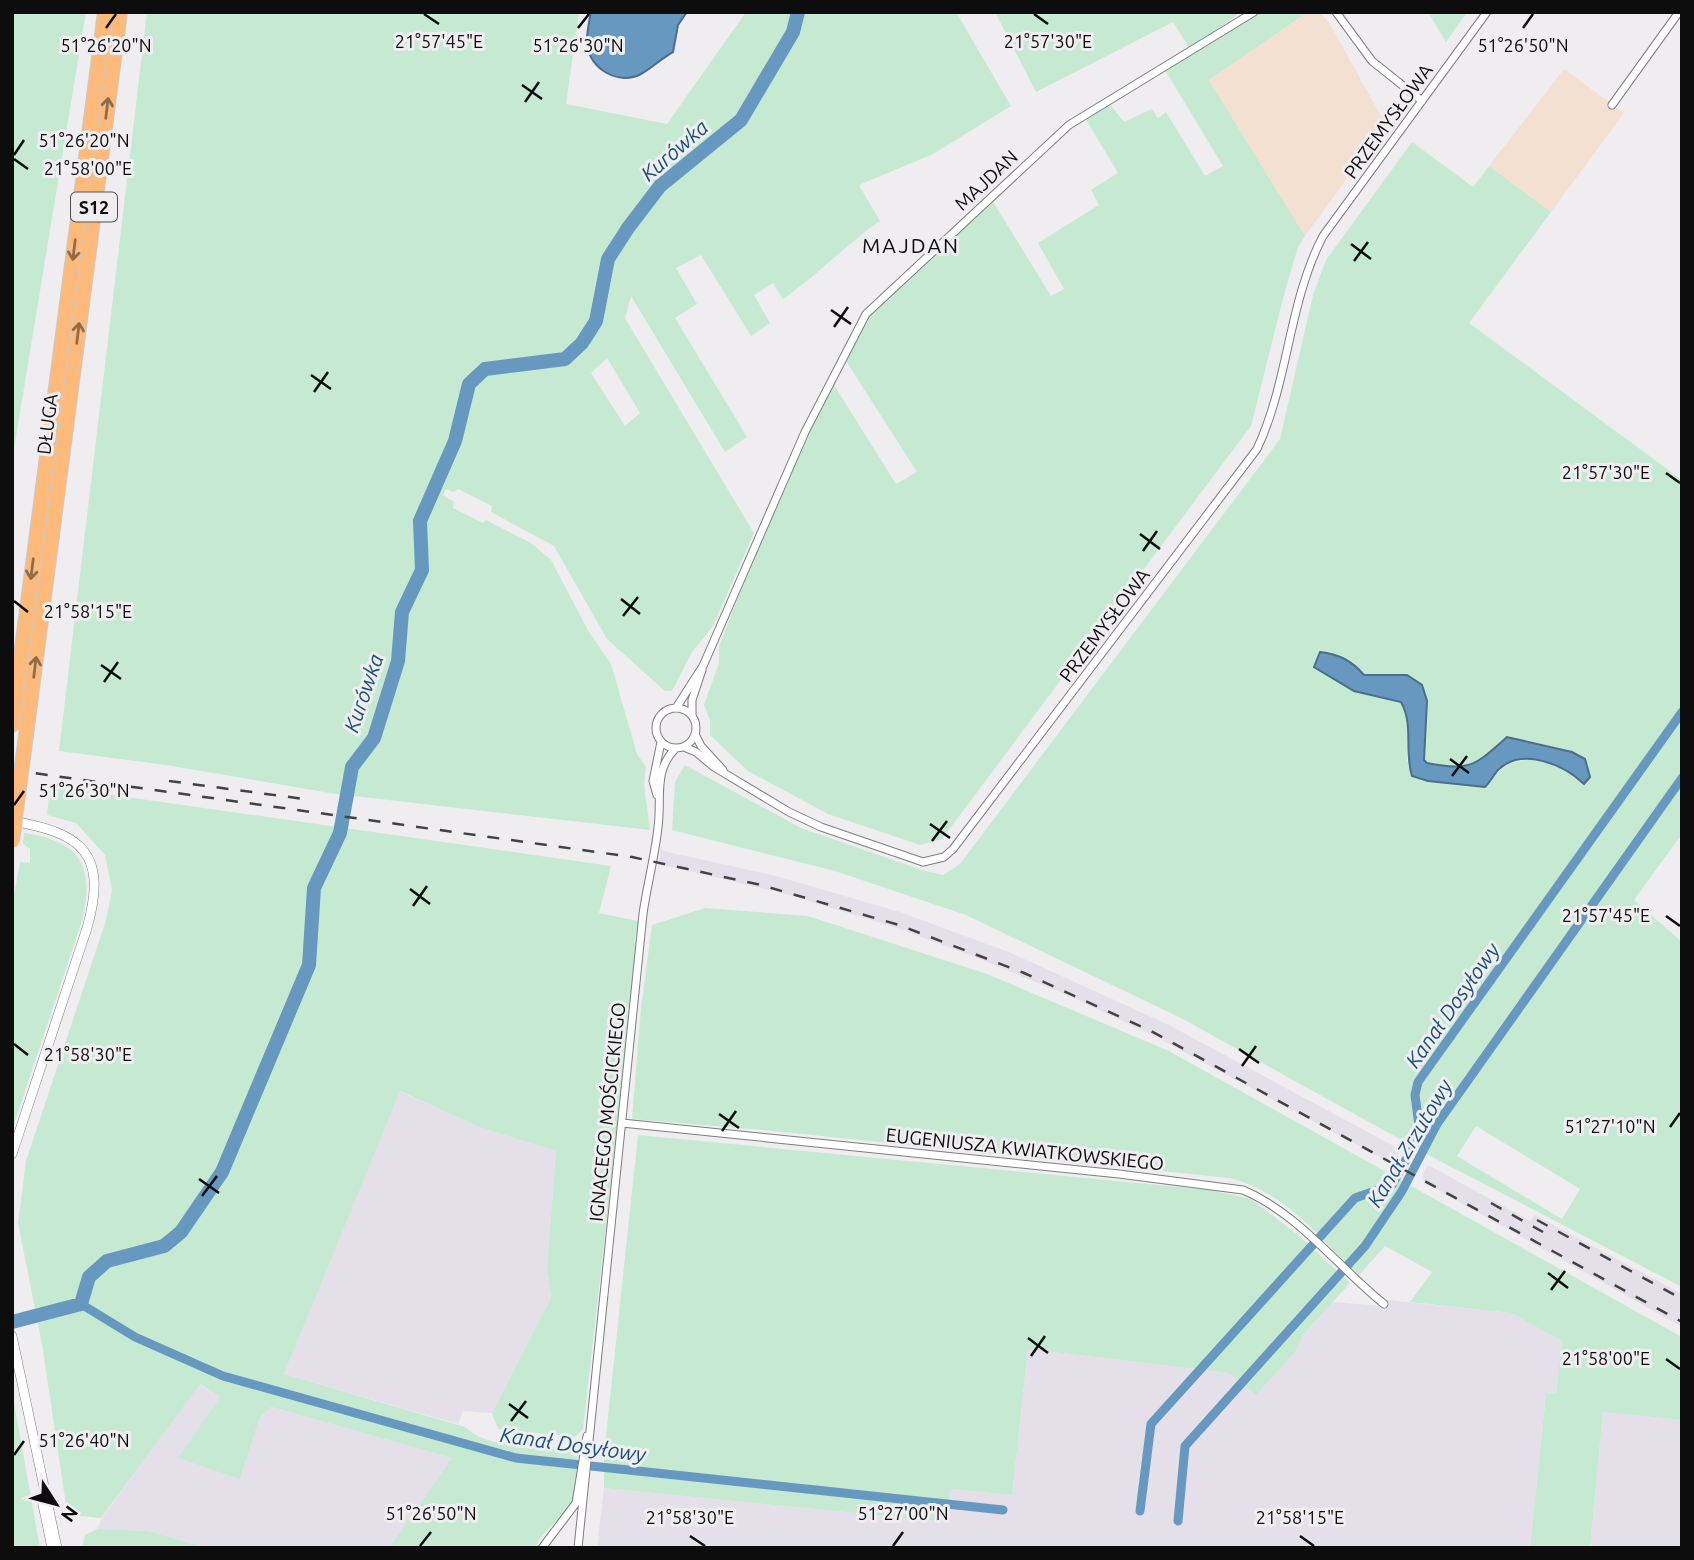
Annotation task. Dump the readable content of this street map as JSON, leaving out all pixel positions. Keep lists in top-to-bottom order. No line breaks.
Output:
{"streets":{"highway":["S12","DŁUGA"],"street":["PRZEMYSŁOWA","MAJDAN","IGNACEGO MOŚCICKIEGO","EUGENIUSZA KWIATKOWSKIEGO"]},"crossings":[["PRZEMYSŁOWA","MAJDAN"],["PRZEMYSŁOWA","IGNACEGO MOŚCICKIEGO"],["MAJDAN","IGNACEGO MOŚCICKIEGO"],["IGNACEGO MOŚCICKIEGO","EUGENIUSZA KWIATKOWSKIEGO"]],"districts":["MAJDAN"],"water":["Kurówka","Kanał Dosyłowy","Kanał Zrzutowy"],"north":"bottom right","coordinates":["21°57'30\"E","21°57'45\"E","51°26'20\"N","51°26'30\"N","51°26'50\"N","21°58'00\"E","21°58'15\"E","21°58'30\"E","51°27'10\"N","51°26'40\"N","51°27'00\"N"]}
